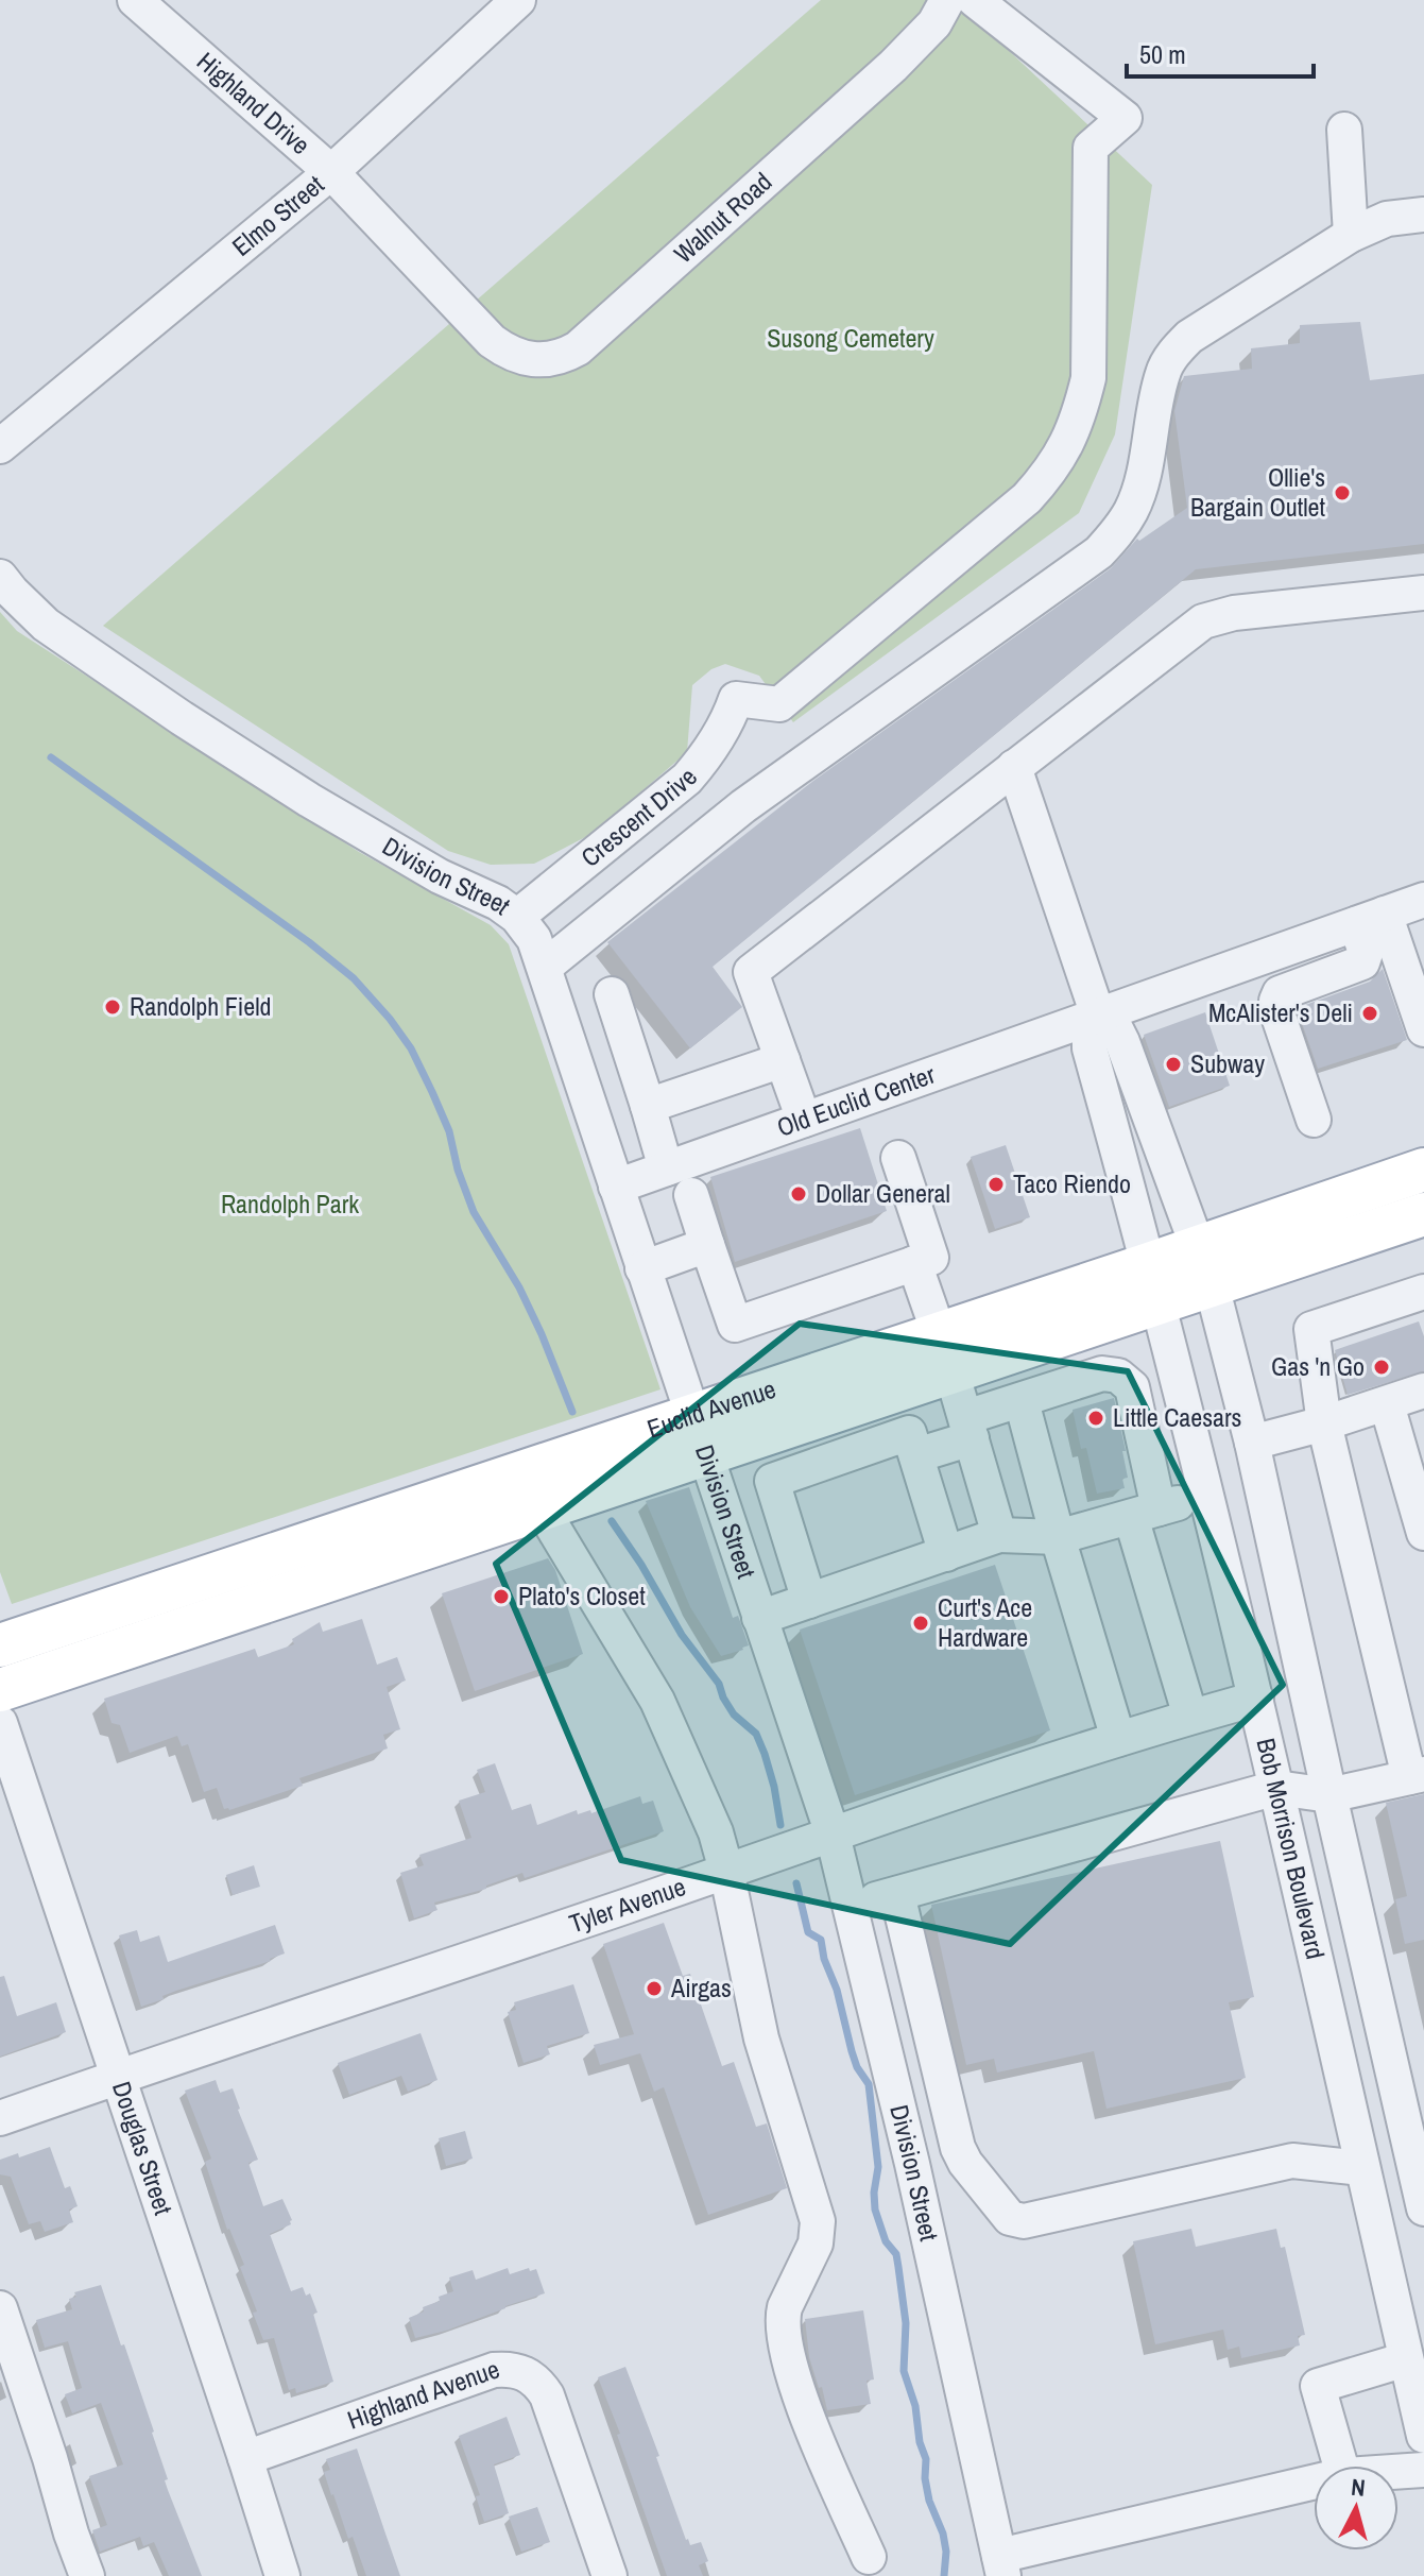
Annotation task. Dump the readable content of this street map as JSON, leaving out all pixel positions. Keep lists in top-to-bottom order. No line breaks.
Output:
{"streets":{"main road":["Euclid Avenue"],"street":["Highland Drive","Elmo Street","Walnut Road","Crescent Drive","Division Street","Old Euclid Center","Bob Morrison Boulevard","Tyler Avenue","Douglas Street","Highland Avenue"]},"crossings":[["Highland Drive","Elmo Street"],["Highland Drive","Walnut Road"],["Crescent Drive","Division Street"],["Division Street","Old Euclid Center"],["Division Street","Euclid Avenue"],["Division Street","Tyler Avenue"],["Euclid Avenue","Bob Morrison Boulevard"],["Bob Morrison Boulevard","Tyler Avenue"],["Tyler Avenue","Douglas Street"],["Douglas Street","Highland Avenue"]],"parks":["Susong Cemetery","Randolph Park"],"places":["Ollie's Bargain Outlet","Randolph Field","McAlister's Deli","Subway","Taco Riendo","Dollar General","Gas 'n Go","Little Caesars","Plato's Closet","Curt's Ace Hardware","Airgas"],"scale_bar":"50 m","north":"top"}
